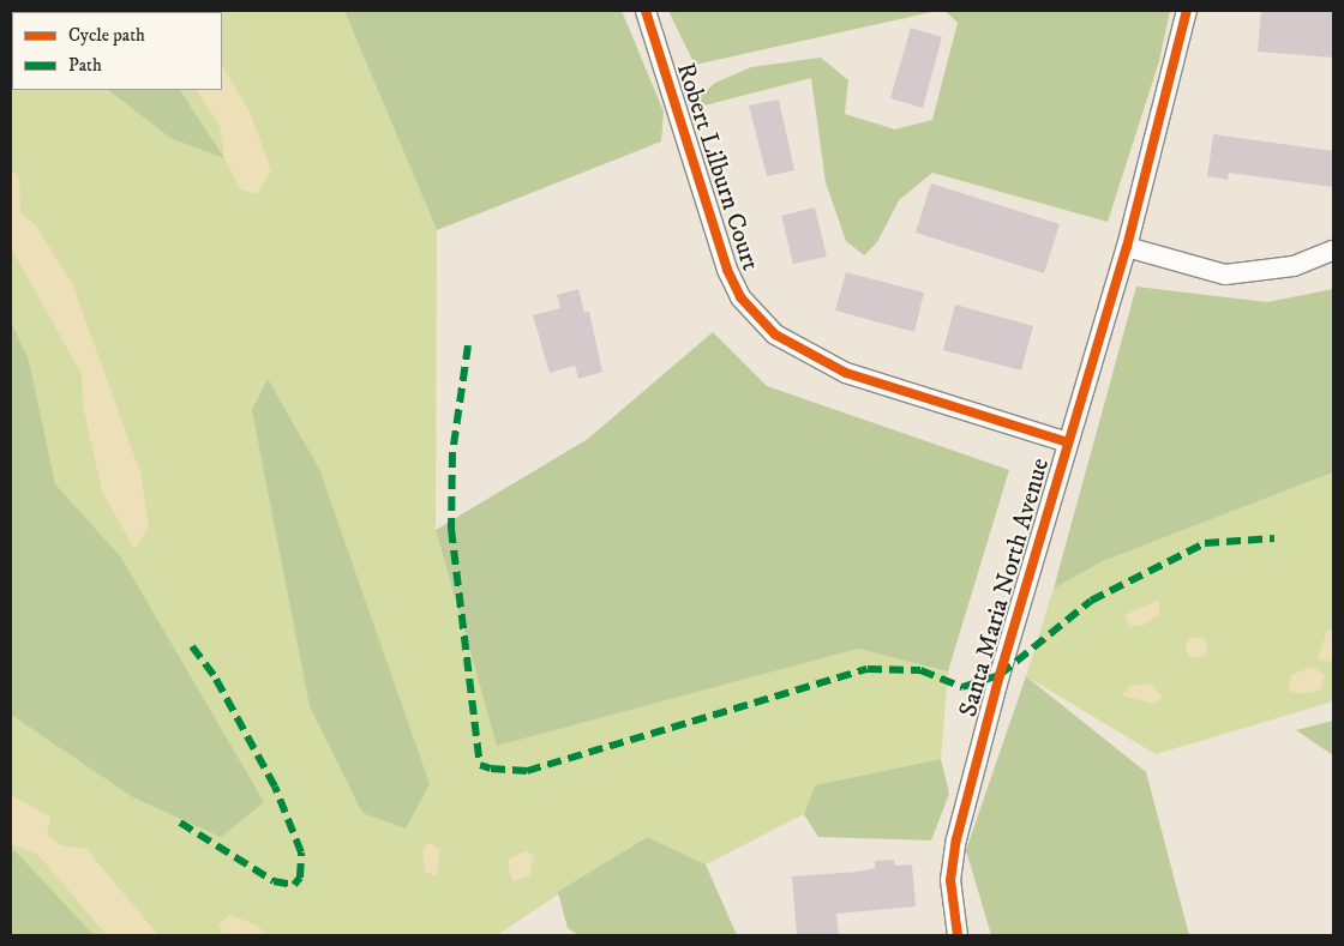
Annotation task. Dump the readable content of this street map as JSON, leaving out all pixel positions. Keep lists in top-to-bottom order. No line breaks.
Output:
{"streets":{"street":["Robert Lilburn Court","Santa Maria North Avenue"]},"crossings":[["Robert Lilburn Court","Santa Maria North Avenue"]],"legend":["Cycle path","Path"]}
